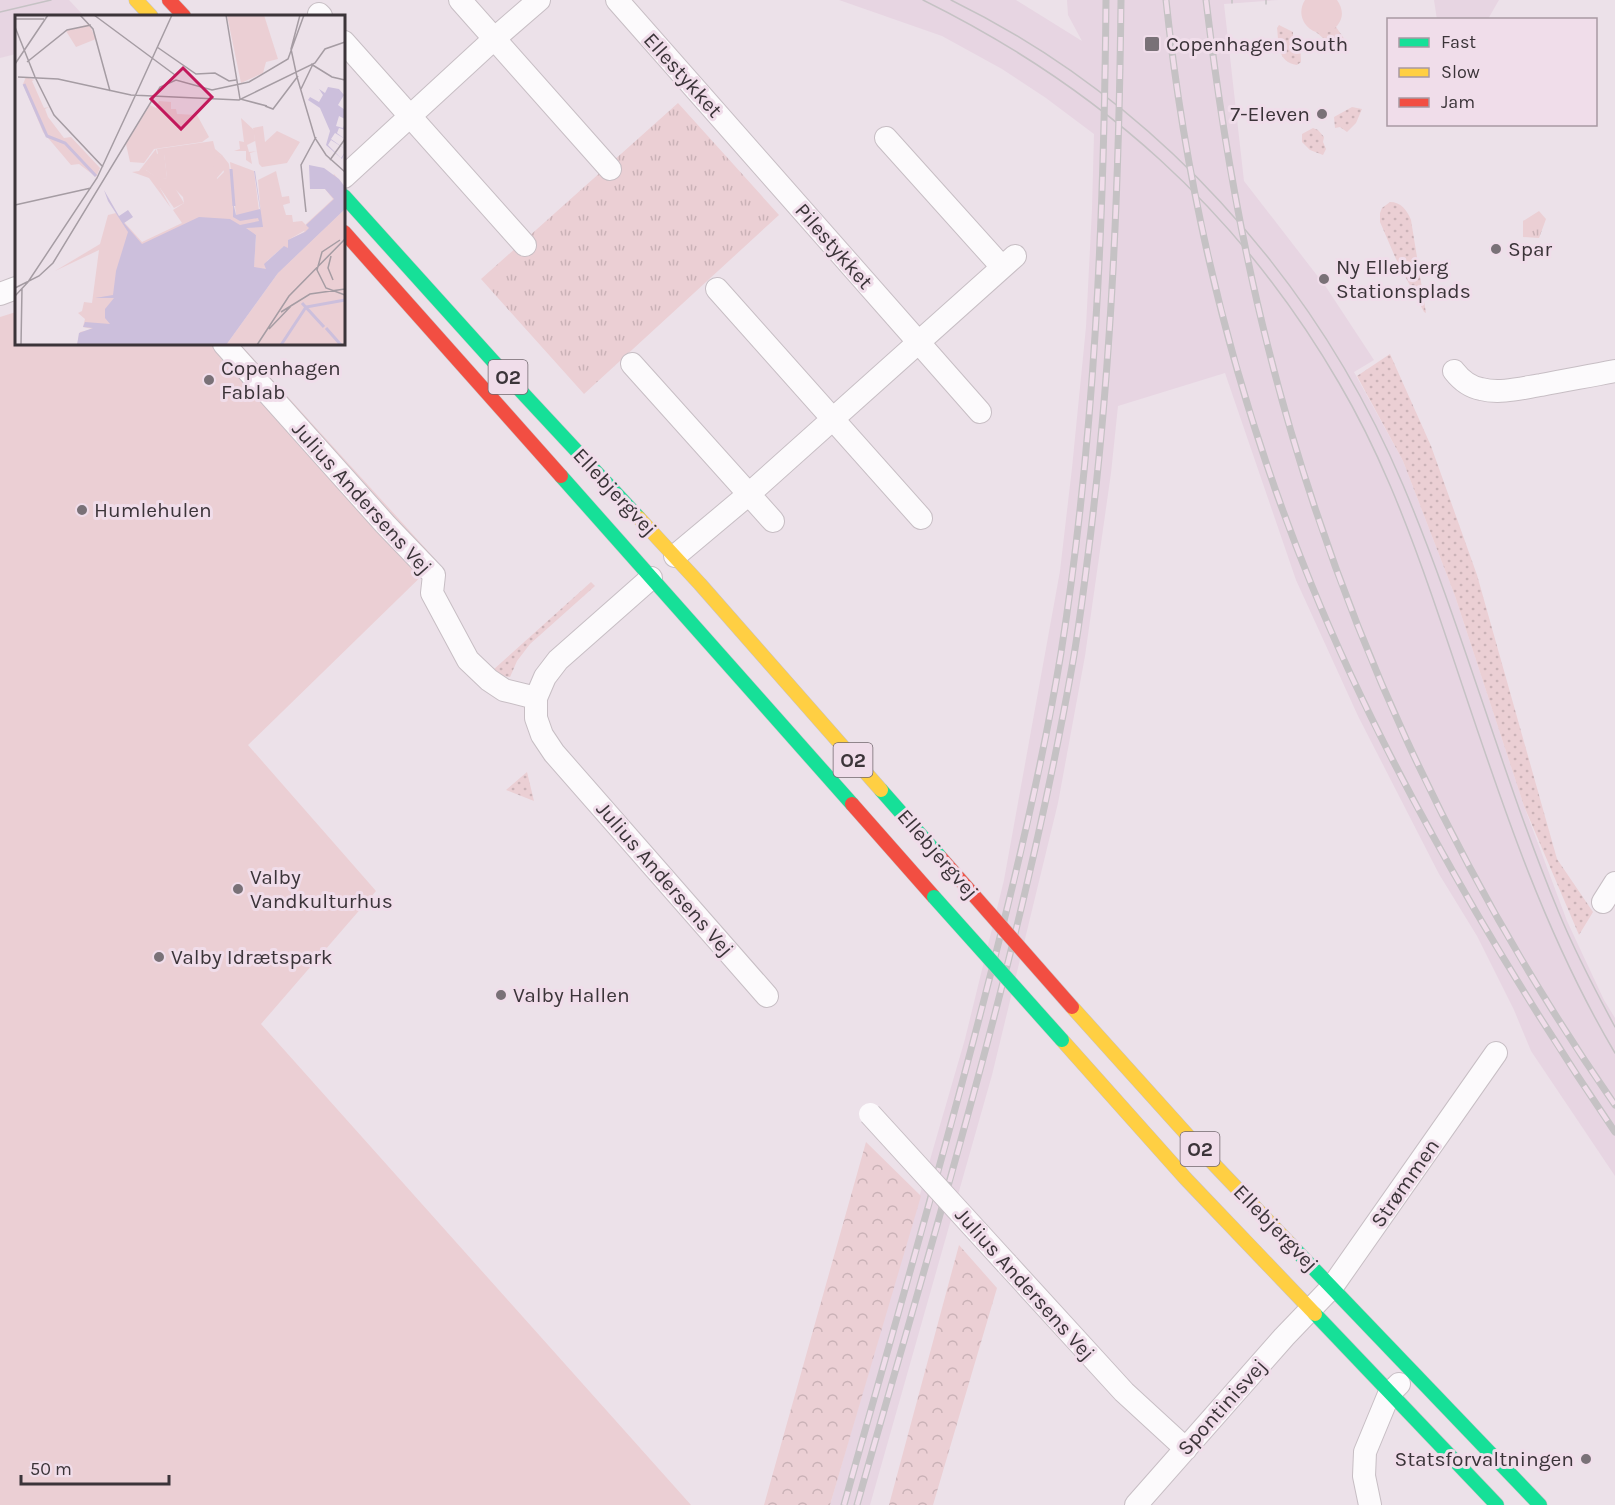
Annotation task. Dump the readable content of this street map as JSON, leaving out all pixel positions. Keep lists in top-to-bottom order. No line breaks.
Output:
{"streets":{"main road":["O2","Ellebjergvej"],"street":["Ellestykket","Pilestykket","Julius Andersens Vej","Strømmen","Spontinisvej"]},"crossings":[["Ellestykket","Pilestykket"],["Ellebjergvej","Strømmen"],["Ellebjergvej","Spontinisvej"],["Julius Andersens Vej","Spontinisvej"],["Strømmen","Spontinisvej"]],"places":{"transit":["Copenhagen South"],"other":["7-Eleven","Spar","Ny Ellebjerg Stationsplads","Copenhagen Fablab","Humlehulen","Valby Vandkulturhus","Valby Idrætspark","Valby Hallen","Statsforvaltningen"]},"legend":["Fast","Slow","Jam"],"scale_bar":"50 m"}
